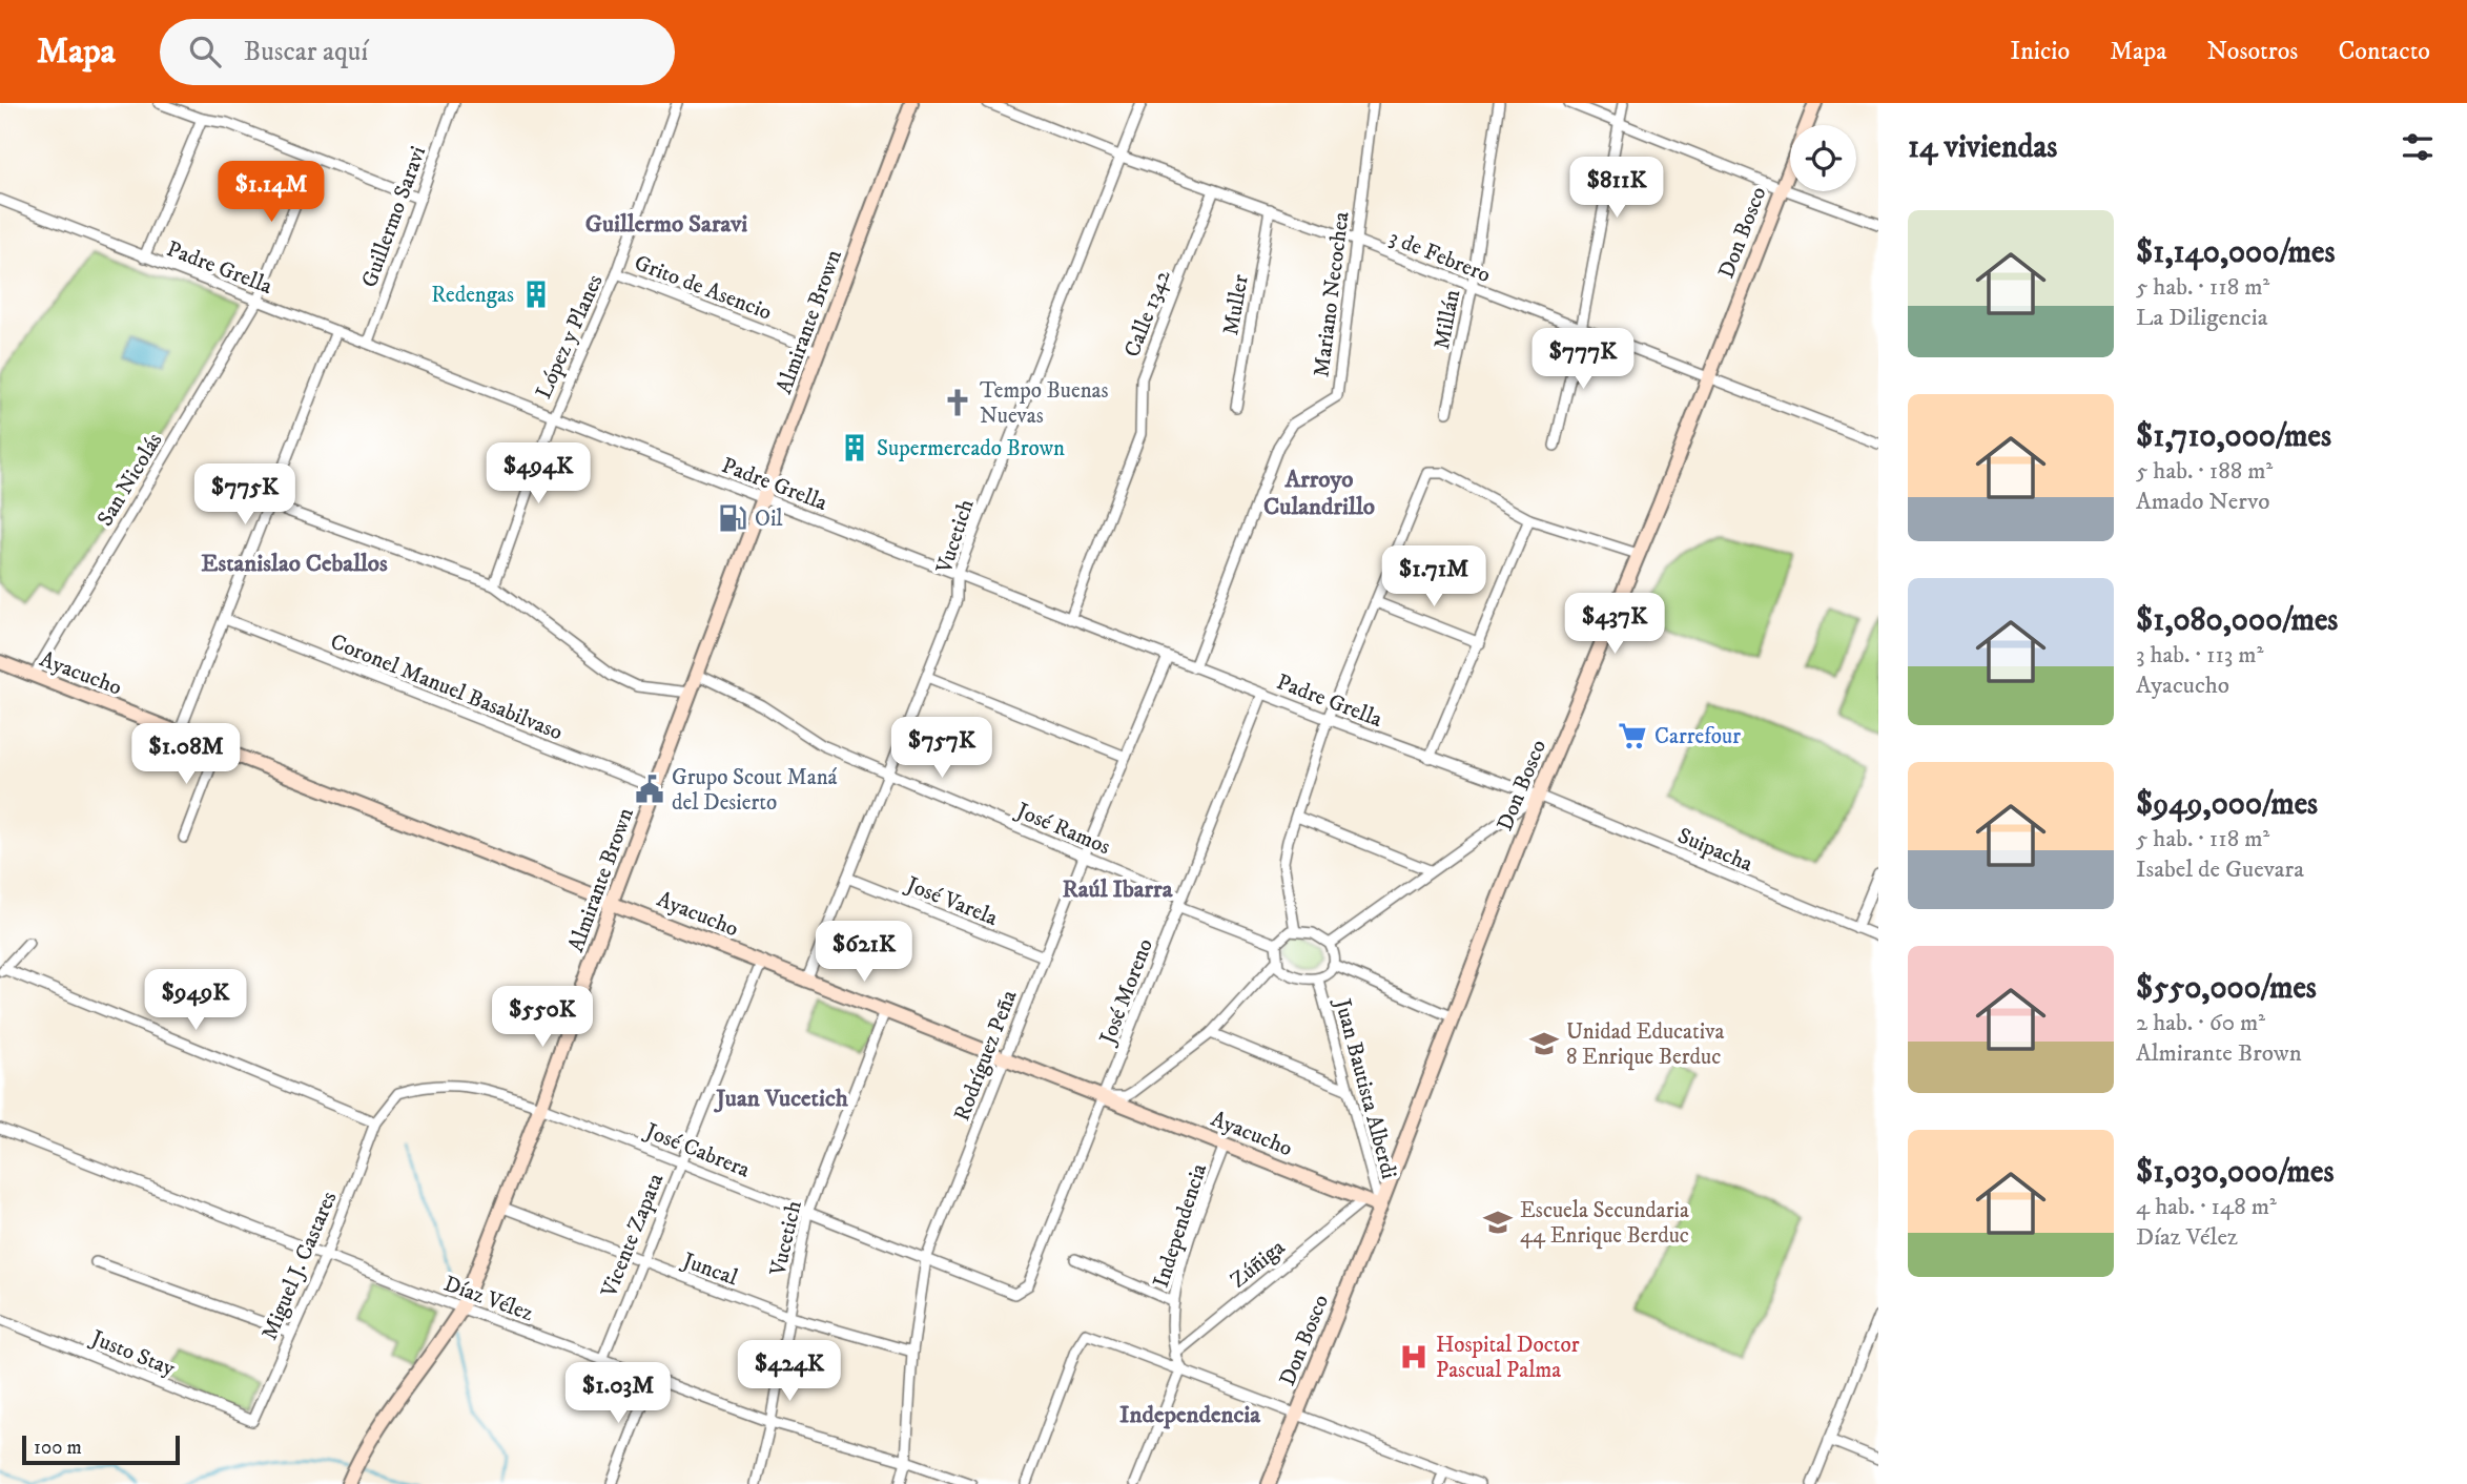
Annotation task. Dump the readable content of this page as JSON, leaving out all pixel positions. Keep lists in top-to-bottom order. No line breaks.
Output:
{"streets":{"main road":["Don Bosco","Almirante Brown","Ayacucho"],"street":["Guillermo Saravi","3 de Febrero","Padre Grella","Grito de Asencio","Mariano Necochea","Muller","Calle 1342","Millán","López y Planes","San Nicolás","Vucetich","Coronel Manuel Basabilvaso","José Ramos","Suipacha","José Varela","José Moreno","Rodríguez Peña","Juan Bautista Alberdi","José Cabrera","Independencia","Vicente Zapata","Zúñiga","Miguel J. Castares","Juncal","Díaz Vélez","Justo Stay"]},"crossings":[["Guillermo Saravi","Padre Grella"],["Don Bosco","3 de Febrero"],["Don Bosco","Padre Grella"],["Don Bosco","Ayacucho"],["Don Bosco","Suipacha"],["Don Bosco","Juan Bautista Alberdi"],["3 de Febrero","Mariano Necochea"],["3 de Febrero","Muller"],["3 de Febrero","Calle 1342"],["3 de Febrero","Millán"],["3 de Febrero","Vucetich"],["Padre Grella","Mariano Necochea"],["Padre Grella","Calle 1342"],["Padre Grella","Almirante Brown"],["Padre Grella","López y Planes"],["Padre Grella","San Nicolás"],["Padre Grella","Vucetich"],["Padre Grella","Suipacha"],["Padre Grella","José Moreno"],["Padre Grella","Rodríguez Peña"],["Grito de Asencio","Almirante Brown"],["Grito de Asencio","López y Planes"],["Almirante Brown","Ayacucho"],["Almirante Brown","Coronel Manuel Basabilvaso"],["Almirante Brown","José Ramos"],["Almirante Brown","José Cabrera"],["Almirante Brown","Juncal"],["Almirante Brown","Díaz Vélez"],["San Nicolás","Ayacucho"],["Vucetich","Ayacucho"],["Vucetich","José Ramos"],["Vucetich","José Varela"],["Vucetich","José Cabrera"],["Vucetich","Juncal"],["Vucetich","Díaz Vélez"],["Ayacucho","José Moreno"],["Ayacucho","Rodríguez Peña"],["Ayacucho","Juan Bautista Alberdi"],["Ayacucho","Independencia"],["Ayacucho","Vicente Zapata"],["Ayacucho","Zúñiga"],["José Ramos","José Moreno"],["José Ramos","Rodríguez Peña"],["José Ramos","Juan Bautista Alberdi"],["José Varela","Rodríguez Peña"],["José Moreno","José Cabrera"],["Rodríguez Peña","José Cabrera"],["Rodríguez Peña","Juncal"],["Rodríguez Peña","Díaz Vélez"],["José Cabrera","Vicente Zapata"],["José Cabrera","Miguel J. Castares"],["Independencia","Zúñiga"],["Vicente Zapata","Juncal"],["Vicente Zapata","Díaz Vélez"],["Miguel J. Castares","Díaz Vélez"],["Miguel J. Castares","Justo Stay"]],"districts":["Guillermo Saravi","Arroyo Culandrillo","Estanislao Ceballos","Raúl Ibarra","Juan Vucetich","Independencia"],"places":{"building":["Redengas","Supermercado Brown"],"church":["Tempo Buenas Nuevas"],"fuel station":["Oil"],"supermarket":["Carrefour"],"public building":["Grupo Scout Maná del Desierto"],"school or university":["Unidad Educativa 8 Enrique Berduc","Escuela Secundaria 44 Enrique Berduc"],"hospital":["Hospital Doctor Pascual Palma"]},"scale_bar":"100 m","page":{"header":"Mapa","search":"Buscar aquí","nav":["Inicio","Mapa","Nosotros","Contacto"],"heading":"14 viviendas","price":["$811K","$1.14M","$777K","$494K","$775K","$1.71M","$437K","$757K","$1.08M","$621K","$949K","$550K","$424K","$1.03M"],"list":[{"name":"$1,140,000/mes","note":"5 hab. · 118 m² · La Diligencia"},{"name":"$1,710,000/mes","note":"5 hab. · 188 m² · Amado Nervo"},{"name":"$1,080,000/mes","note":"3 hab. · 113 m² · Ayacucho"},{"name":"$949,000/mes","note":"5 hab. · 118 m² · Isabel de Guevara"},{"name":"$550,000/mes","note":"2 hab. · 60 m² · Almirante Brown"},{"name":"$1,030,000/mes","note":"4 hab. · 148 m² · Díaz Vélez"}],"scale":"100 m"}}
